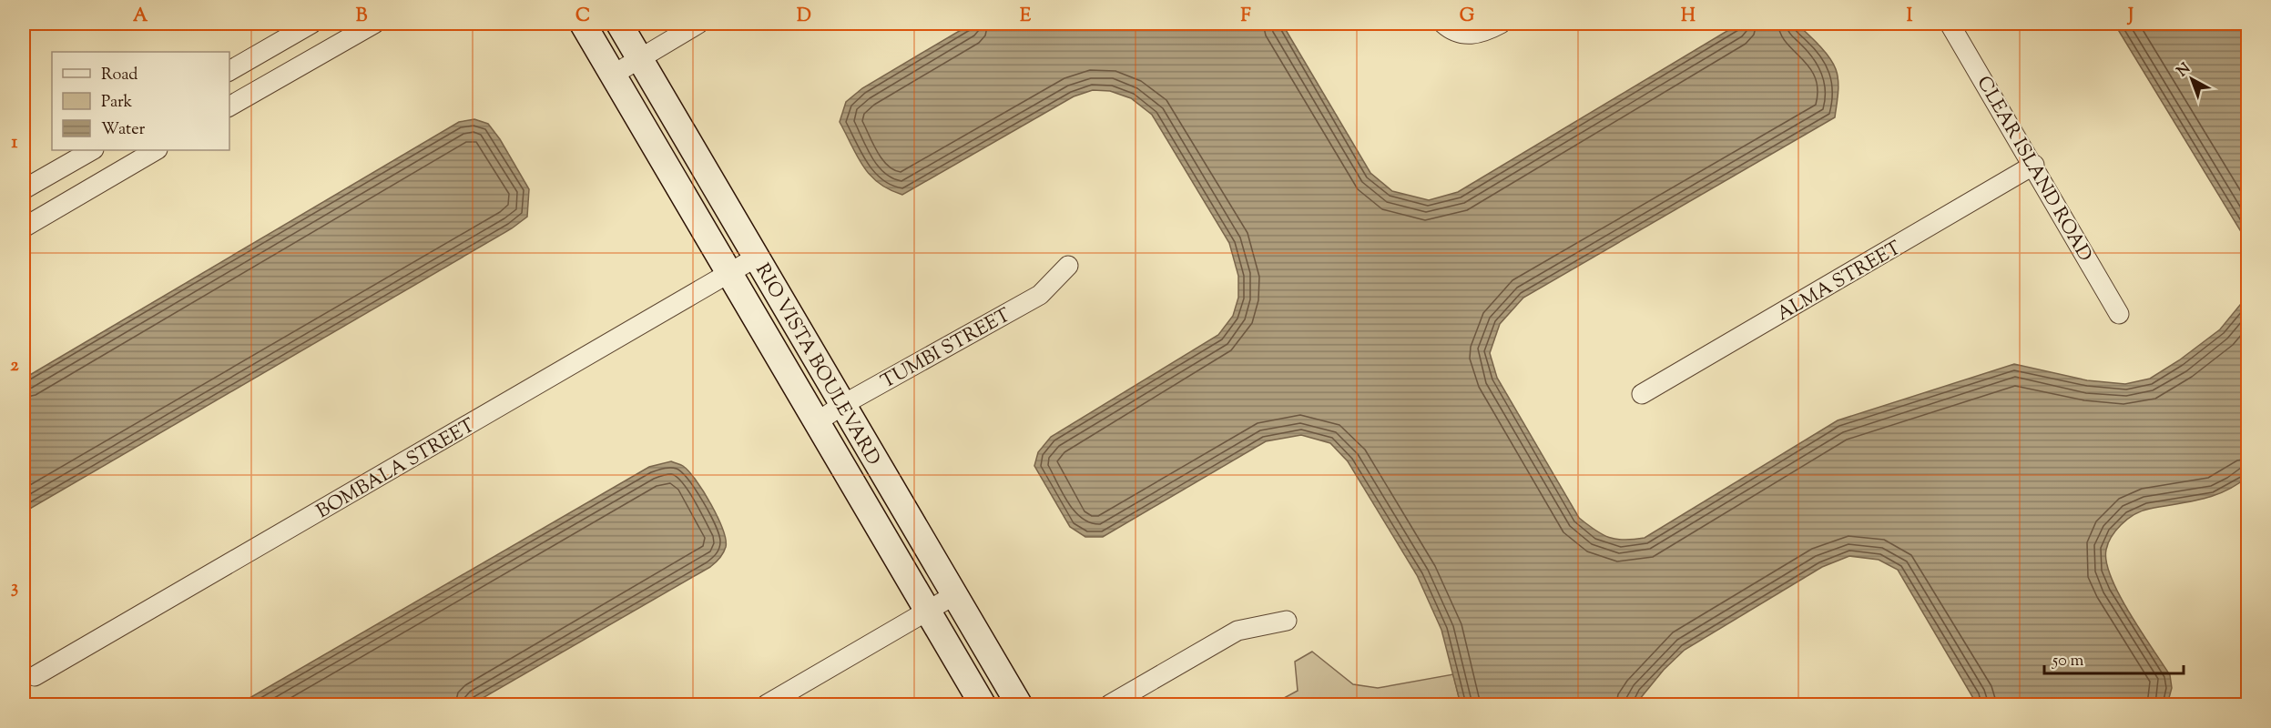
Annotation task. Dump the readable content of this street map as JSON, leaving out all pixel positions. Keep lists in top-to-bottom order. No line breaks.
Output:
{"streets":{"street":["CLEAR ISLAND ROAD","ALMA STREET","TUMBI STREET","RIO VISTA BOULEVARD","BOMBALA STREET"]},"crossings":[["CLEAR ISLAND ROAD","ALMA STREET"],["TUMBI STREET","RIO VISTA BOULEVARD"],["RIO VISTA BOULEVARD","BOMBALA STREET"]],"legend":["Road","Park","Water"],"scale_bar":"50 m","north":"top left","grid":{"columns":["A","B","C","D","E","F","G","H","I","J"],"rows":["1","2","3"]}}
